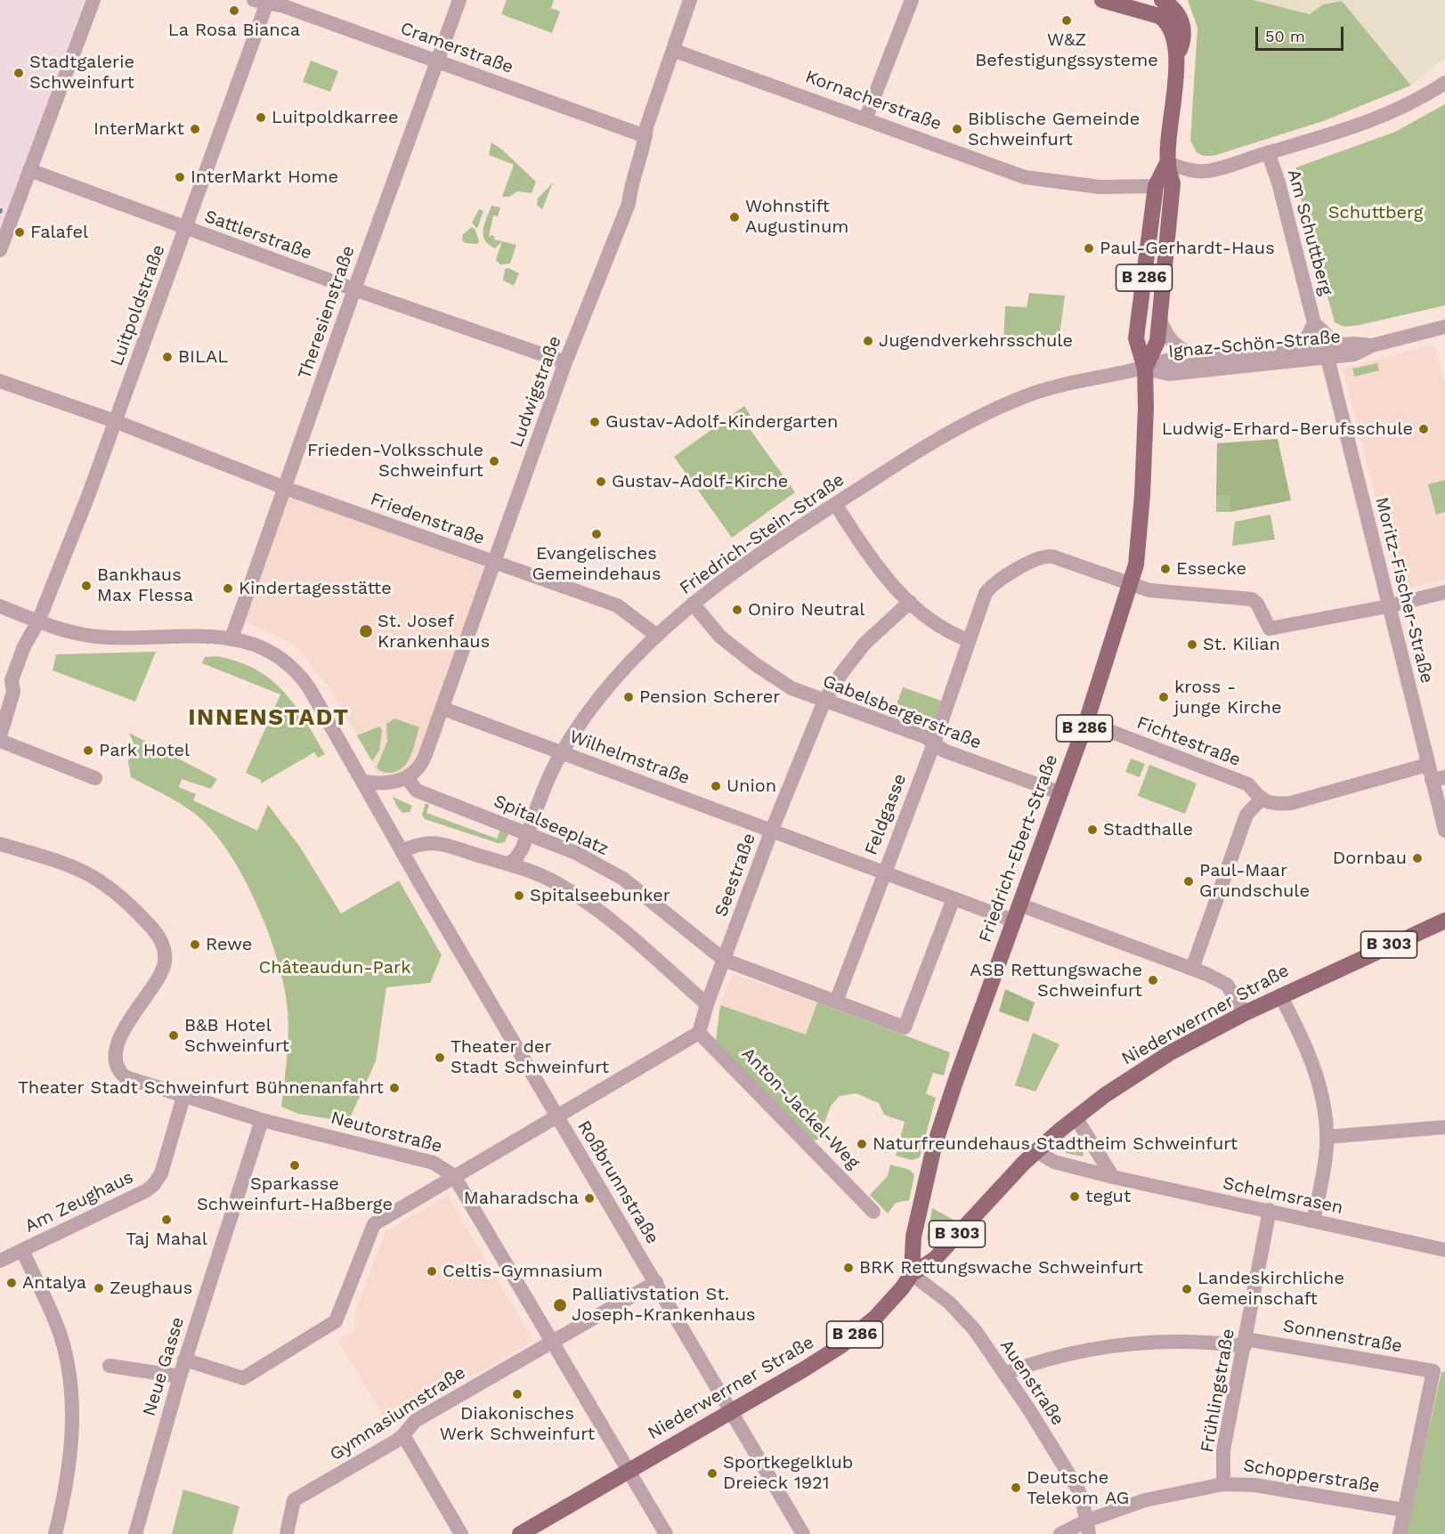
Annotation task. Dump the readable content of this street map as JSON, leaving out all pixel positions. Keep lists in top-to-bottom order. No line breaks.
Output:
{"streets":{"main road":["B 286","Friedrich-Ebert-Straße","B 303","Niederwerrner Straße"],"street":["Cramerstraße","Kornacherstraße","Am Schuttberg","Sattlerstraße","Luitpoldstraße","Theresienstraße","Ignaz-Schön-Straße","Ludwigstraße","Friedenstraße","Friedrich-Stein-Straße","Moritz-Fischer-Straße","Gabelsbergerstraße","Fichtestraße","Wilhelmstraße","Feldgasse","Spitalseeplatz","Seestraße","Anton-Jackel-Weg","Neutorstraße","Roßbrunnstraße","Schelmsrasen","Am Zeughaus","Sonnenstraße","Neue Gasse","Auenstraße","Frühlingstraße","Gymnasiumstraße","Schopperstraße"]},"crossings":[["Cramerstraße","Luitpoldstraße"],["Cramerstraße","Theresienstraße"],["Cramerstraße","Ludwigstraße"],["Kornacherstraße","B 286"],["Kornacherstraße","Ludwigstraße"],["Am Schuttberg","Ignaz-Schön-Straße"],["Sattlerstraße","Luitpoldstraße"],["Sattlerstraße","Theresienstraße"],["Sattlerstraße","Ludwigstraße"],["B 286","Ignaz-Schön-Straße"],["B 286","Friedrich-Stein-Straße"],["B 286","Friedrich-Ebert-Straße"],["Luitpoldstraße","Friedenstraße"],["Luitpoldstraße","Roßbrunnstraße"],["Theresienstraße","Friedenstraße"],["Theresienstraße","Roßbrunnstraße"],["Ignaz-Schön-Straße","Friedrich-Stein-Straße"],["Ignaz-Schön-Straße","Moritz-Fischer-Straße"],["Ignaz-Schön-Straße","Friedrich-Ebert-Straße"],["Ludwigstraße","Friedenstraße"],["Ludwigstraße","Wilhelmstraße"],["Ludwigstraße","Spitalseeplatz"],["Friedenstraße","Friedrich-Stein-Straße"],["Friedrich-Stein-Straße","Gabelsbergerstraße"],["Friedrich-Stein-Straße","Wilhelmstraße"],["Friedrich-Stein-Straße","Spitalseeplatz"],["Friedrich-Stein-Straße","Friedrich-Ebert-Straße"],["Moritz-Fischer-Straße","Feldgasse"],["Gabelsbergerstraße","Feldgasse"],["Gabelsbergerstraße","Friedrich-Ebert-Straße"],["Gabelsbergerstraße","Seestraße"],["Fichtestraße","Friedrich-Ebert-Straße"],["Wilhelmstraße","Feldgasse"],["Wilhelmstraße","Spitalseeplatz"],["Wilhelmstraße","Friedrich-Ebert-Straße"],["Wilhelmstraße","Seestraße"],["Feldgasse","Spitalseeplatz"],["Feldgasse","Friedrich-Ebert-Straße"],["Spitalseeplatz","Seestraße"],["Friedrich-Ebert-Straße","Niederwerrner Straße"],["Friedrich-Ebert-Straße","Auenstraße"],["Seestraße","Anton-Jackel-Weg"],["Niederwerrner Straße","Neutorstraße"],["Niederwerrner Straße","Roßbrunnstraße"],["Niederwerrner Straße","Schelmsrasen"],["Niederwerrner Straße","Auenstraße"],["Neutorstraße","Am Zeughaus"],["Neutorstraße","Neue Gasse"],["Neutorstraße","Gymnasiumstraße"],["Roßbrunnstraße","Gymnasiumstraße"],["Schelmsrasen","Frühlingstraße"],["Sonnenstraße","Auenstraße"],["Sonnenstraße","Frühlingstraße"],["Sonnenstraße","Schopperstraße"],["Auenstraße","Schopperstraße"],["Frühlingstraße","Schopperstraße"]],"districts":["INNENSTADT"],"parks":["Schuttberg","Châteaudun-Park"],"places":["La Rosa Bianca","W&Z Befestigungssysteme","Stadtgalerie Schweinfurt","Luitpoldkarree","InterMarkt","Biblische Gemeinde Schweinfurt","InterMarkt Home","Wohnstift Augustinum","Falafel","Paul-Gerhardt-Haus","Jugendverkehrsschule","BILAL","Gustav-Adolf-Kindergarten","Ludwig-Erhard-Berufsschule","Frieden-Volksschule Schweinfurt","Gustav-Adolf-Kirche","Evangelisches Gemeindehaus","Essecke","Bankhaus Max Flessa","Kindertagesstätte","Oniro Neutral","St. Josef Krankenhaus","St. Kilian","Pension Scherer","kross - junge Kirche","Park Hotel","Union","Stadthalle","Dornbau","Paul-Maar Grundschule","Spitalseebunker","Rewe","ASB Rettungswache Schweinfurt","B&B Hotel Schweinfurt","Theater der Stadt Schweinfurt","Theater Stadt Schweinfurt Bühnenanfahrt","Naturfreundehaus Stadtheim Schweinfurt","Sparkasse Schweinfurt-Haßberge","tegut","Maharadscha","Taj Mahal","BRK Rettungswache Schweinfurt","Celtis-Gymnasium","Antalya","Zeughaus","Landeskirchliche Gemeinschaft","Palliativstation St. Joseph-Krankenhaus","Diakonisches Werk Schweinfurt","Sportkegelklub Dreieck 1921","Deutsche Telekom AG"],"scale_bar":"50 m"}
